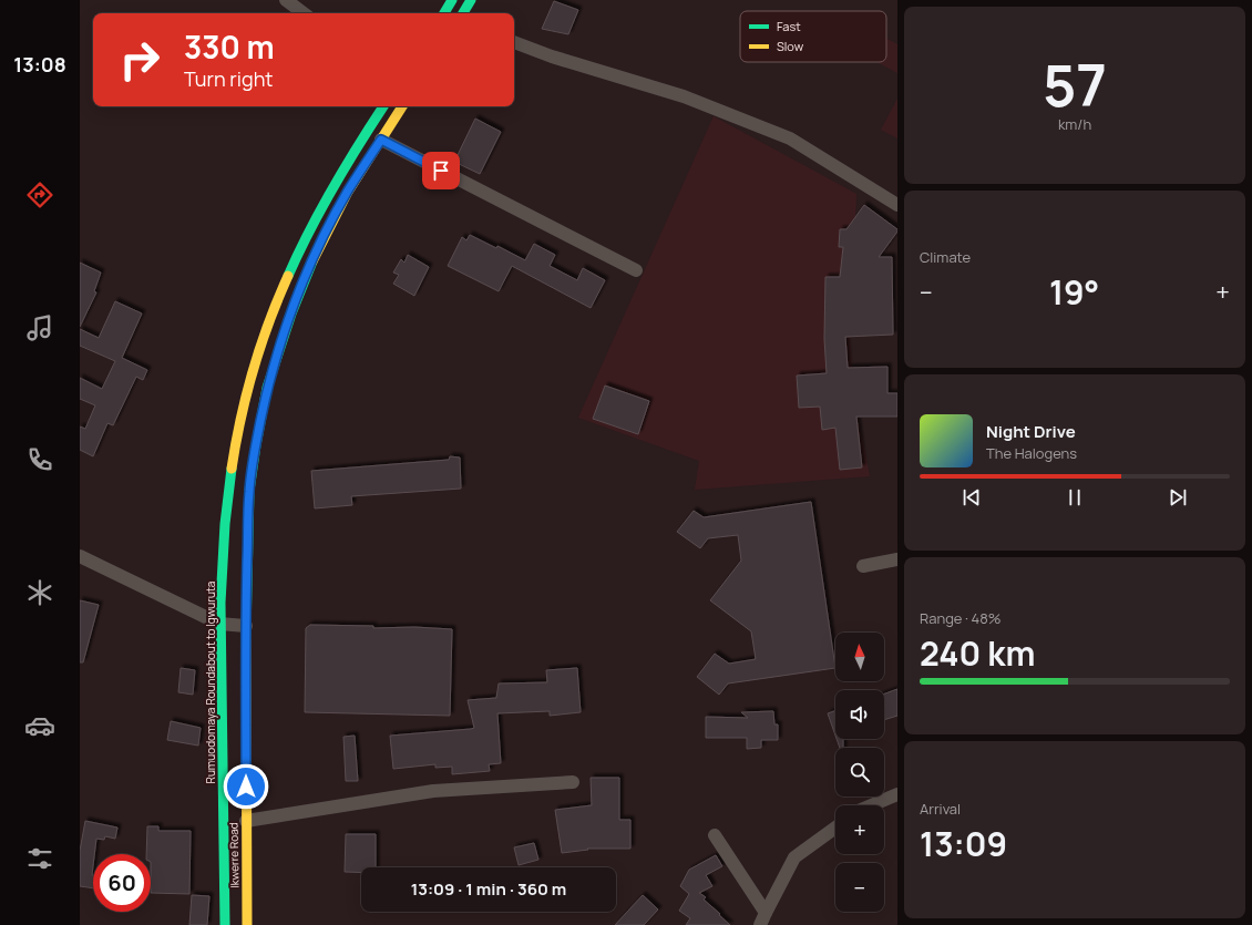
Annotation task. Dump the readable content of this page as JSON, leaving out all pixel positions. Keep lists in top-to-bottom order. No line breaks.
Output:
{"streets":{"main road":["Rumuodomaya Roundabout to Igwuruta","Ikwerre Road"]},"legend":["Fast","Slow"],"north":"top","page":{"tabs":"13:08","tile":[["57","km/h"],"Climate",["Range · 48%","240 km"],["Arrival","13:09"]],"turn":["330 m","Turn right"],"heat":["−","19°","+"],"song":["Night Drive","The Halogens"],"map_buttons":["+","−"],"limit":"60","trip":"13:09 · 1 min · 360 m"}}
